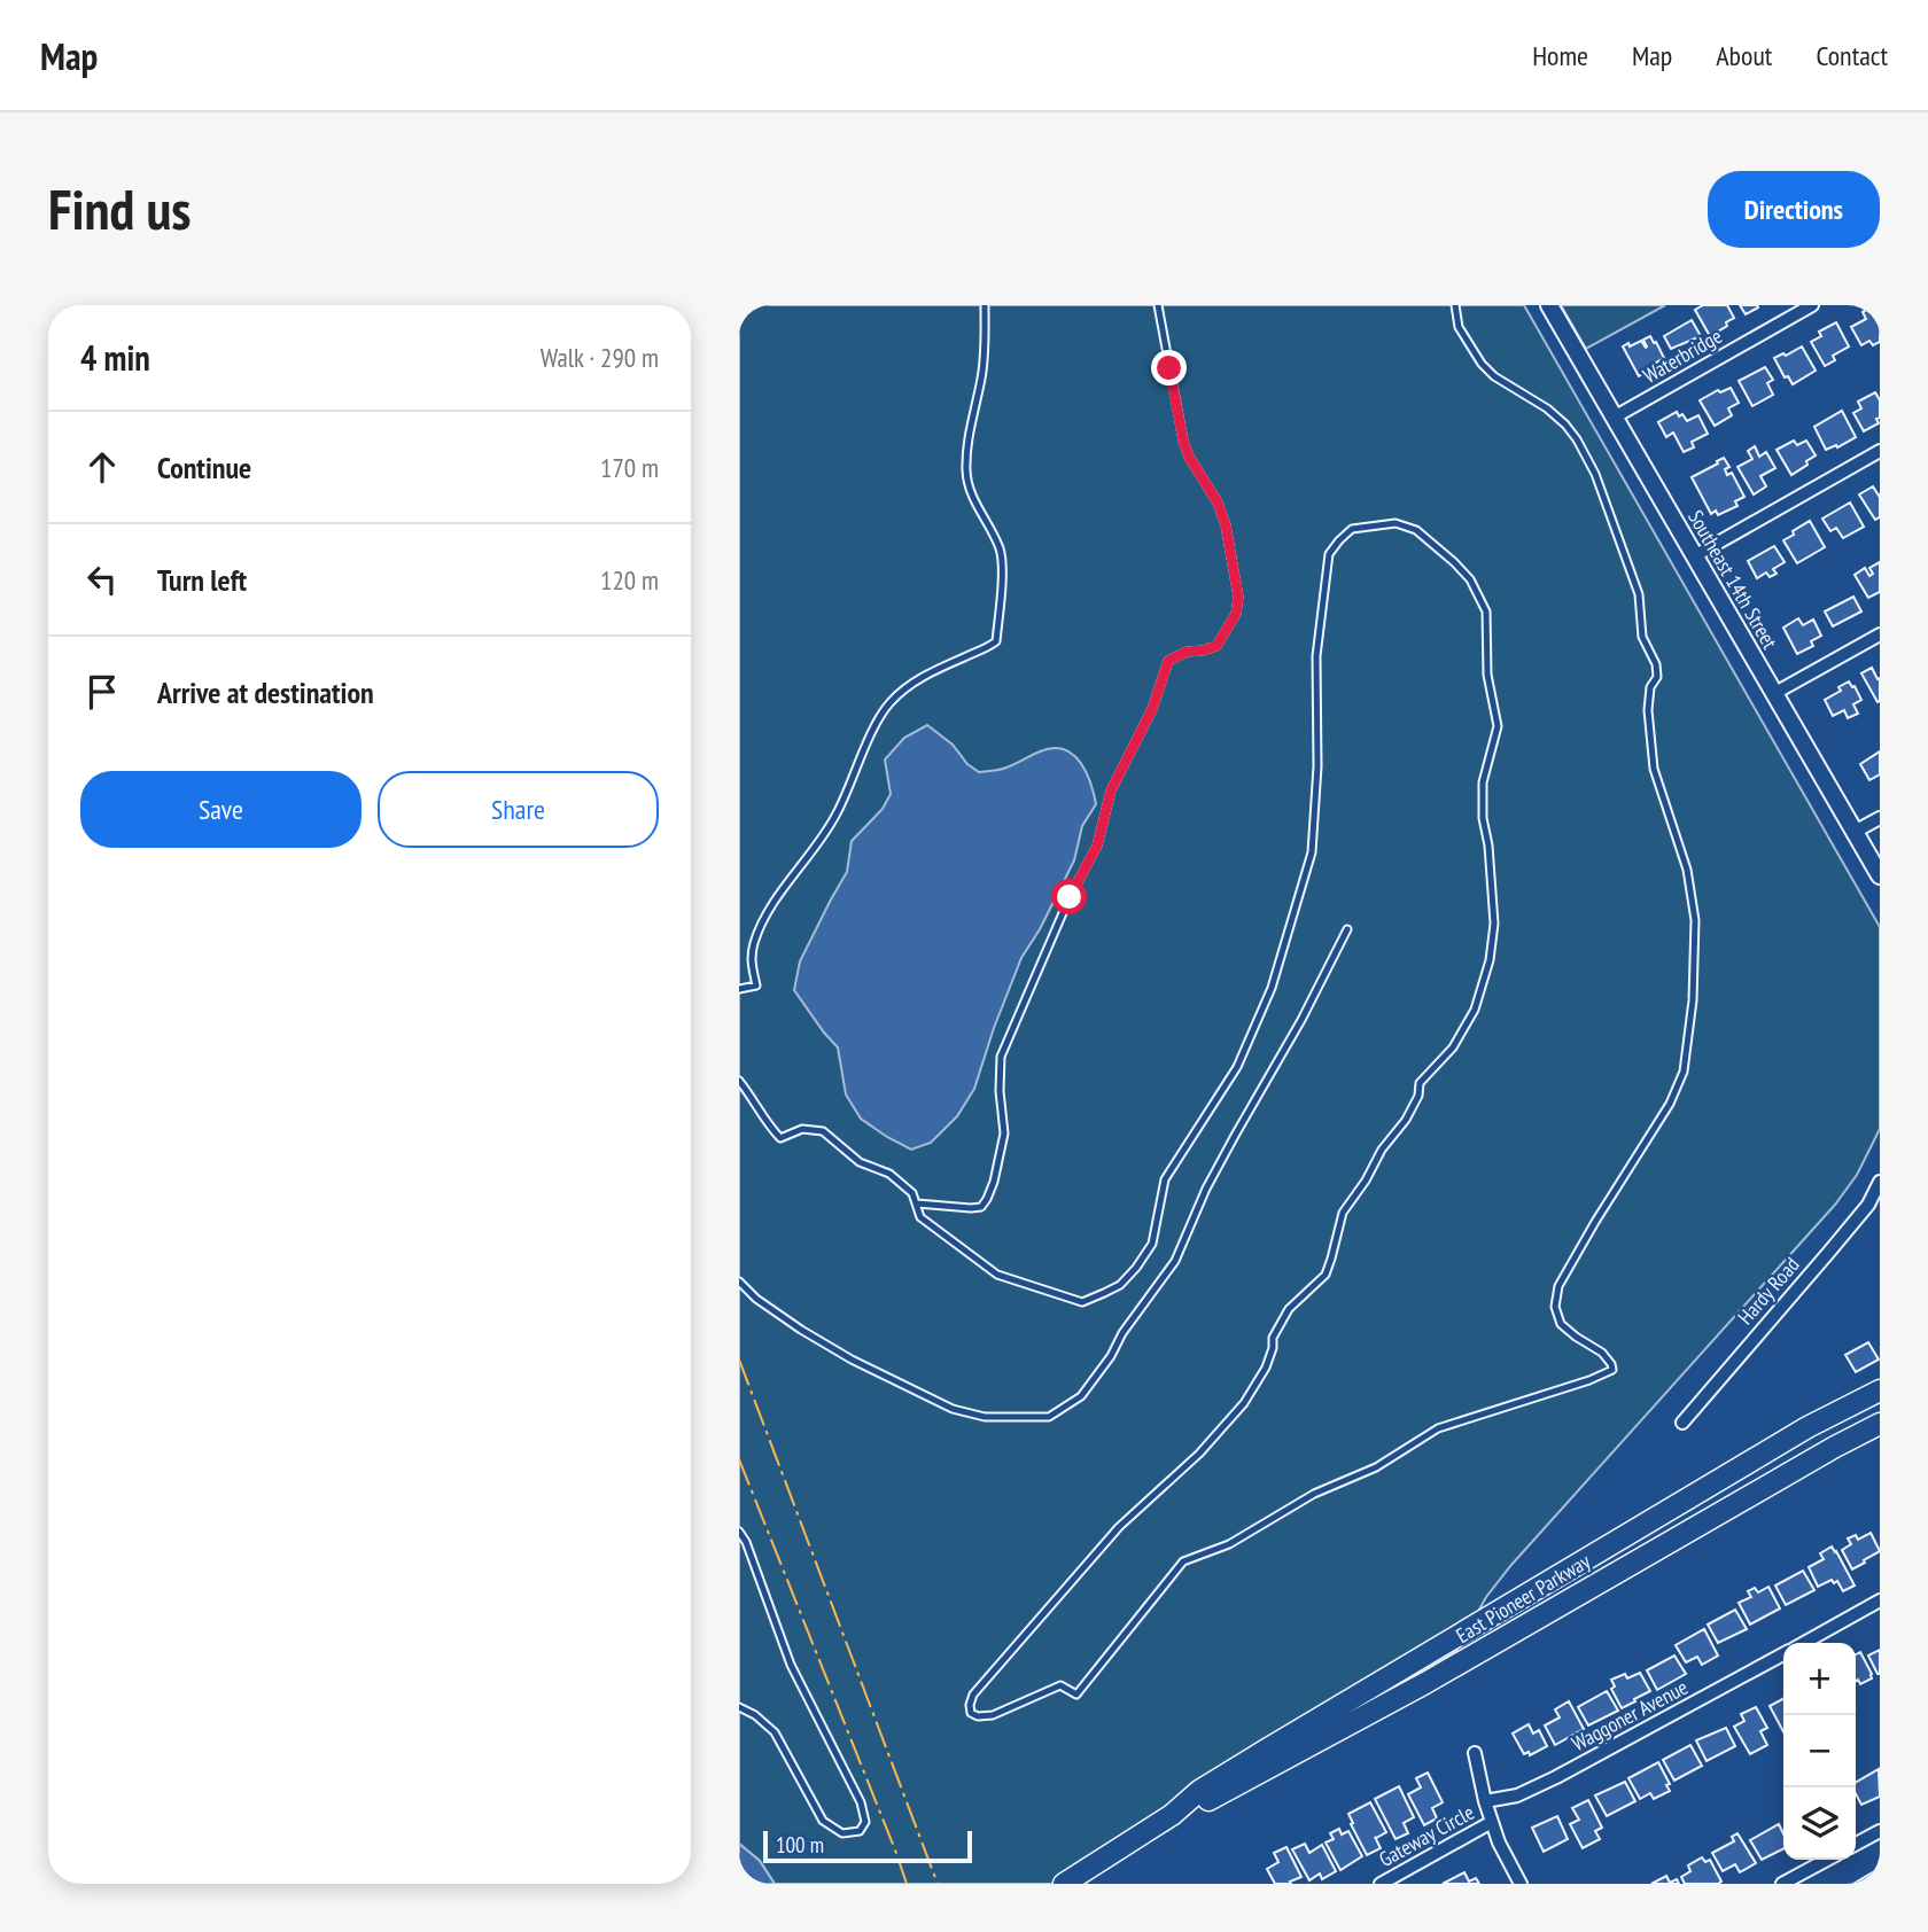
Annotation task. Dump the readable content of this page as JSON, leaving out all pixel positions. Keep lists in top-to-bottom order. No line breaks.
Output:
{"streets":{"main road":["East Pioneer Parkway"],"street":["Waterbridge","Southeast 14th Street","Hardy Road","Waggoner Avenue","Gateway Circle"]},"crossings":[["Waterbridge","Southeast 14th Street"]],"scale_bar":"100 m","page":{"header":"Map","nav":["Home","Map","About","Contact"],"buttons":["Directions",["Save","Share"]],"title":"Find us","heading":["4 min","Walk · 290 m"],"list":[["Continue","170 m"],["Turn left","120 m"],"Arrive at destination"],"map_buttons":["+","−"],"scale":"100 m"}}
